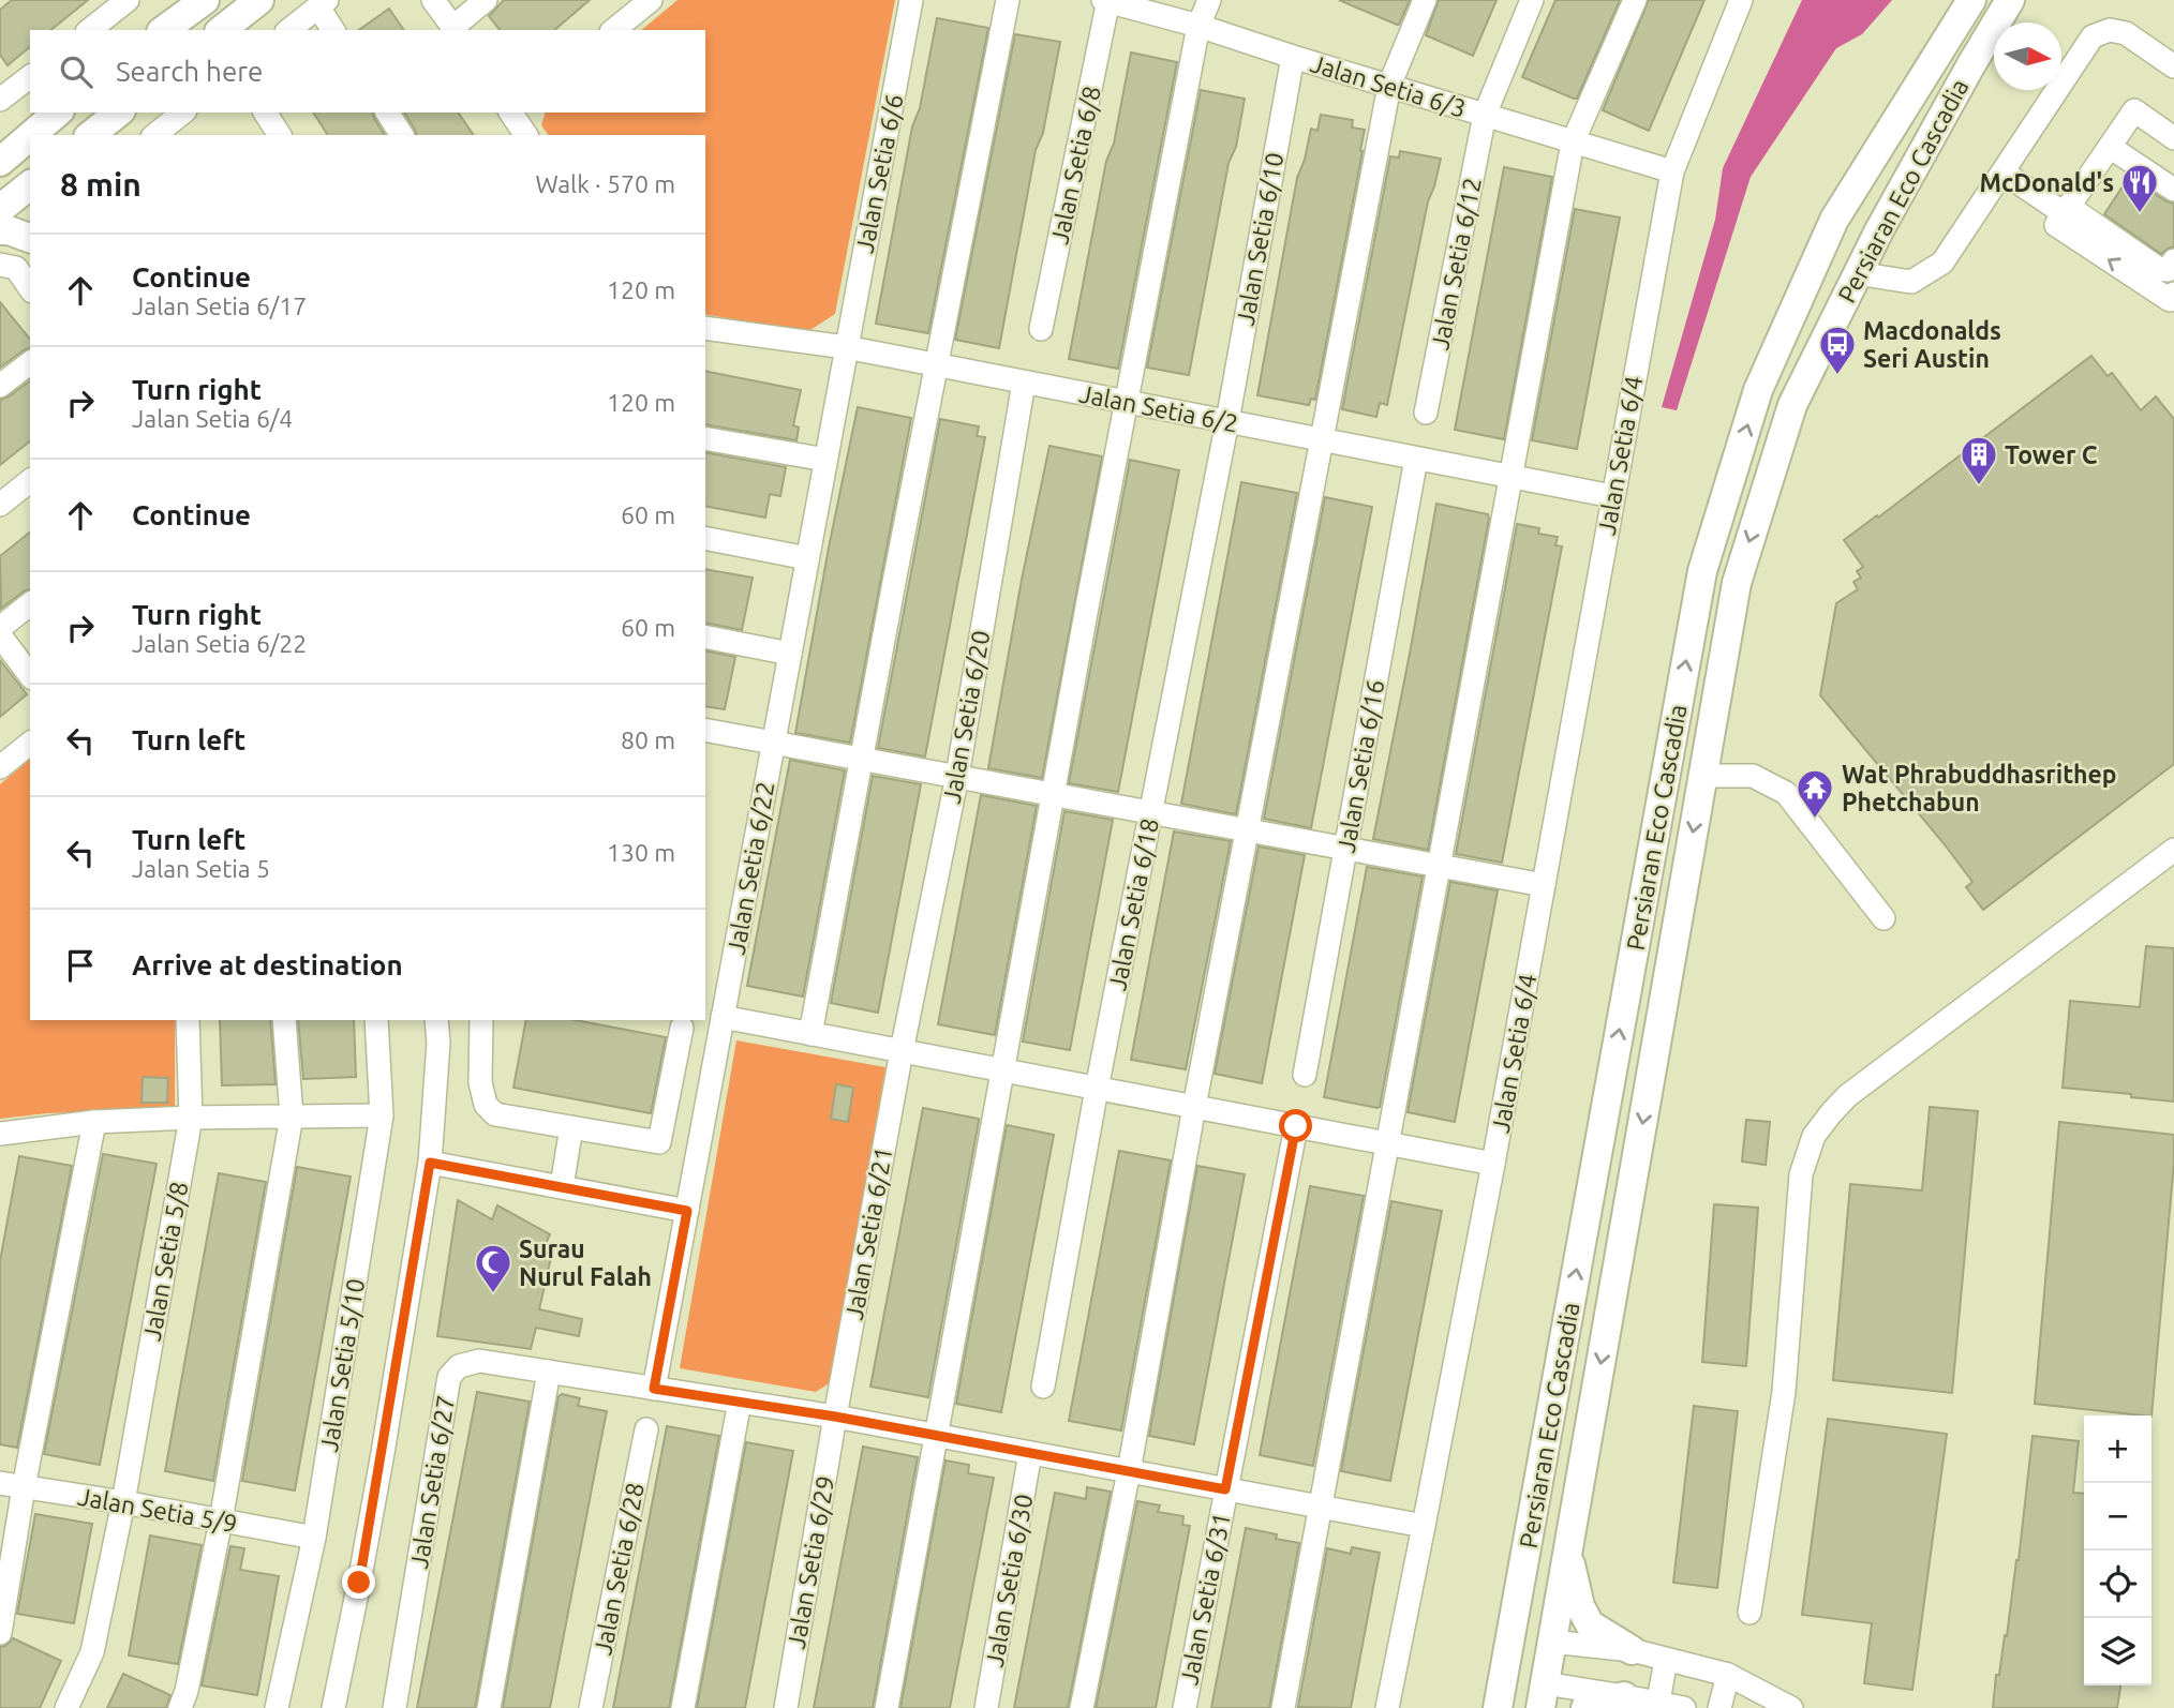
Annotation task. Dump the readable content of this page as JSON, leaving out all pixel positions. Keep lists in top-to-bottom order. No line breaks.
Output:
{"streets":{"main road":["Persiaran Eco Cascadia"],"street":["Jalan Setia 6/3","Jalan Setia 6/8","Jalan Setia 6/6","Jalan Setia 6/10","Jalan Setia 6/12","Jalan Setia 6/2","Jalan Setia 6/4","Jalan Setia 6/20","Jalan Setia 6/16","Jalan Setia 6/22","Jalan Setia 6/18","Jalan Setia 6/21","Jalan Setia 5/8","Jalan Setia 5/10","Jalan Setia 6/27","Jalan Setia 5/9","Jalan Setia 6/29","Jalan Setia 6/28","Jalan Setia 6/30","Jalan Setia 6/31"]},"crossings":[["Jalan Setia 6/3","Jalan Setia 6/8"],["Jalan Setia 6/3","Jalan Setia 6/10"],["Jalan Setia 6/3","Jalan Setia 6/12"],["Jalan Setia 6/3","Jalan Setia 6/4"],["Jalan Setia 6/6","Jalan Setia 6/2"],["Jalan Setia 6/6","Jalan Setia 6/22"],["Jalan Setia 6/10","Jalan Setia 6/2"],["Jalan Setia 6/10","Jalan Setia 6/18"],["Jalan Setia 6/2","Jalan Setia 6/4"],["Jalan Setia 6/2","Jalan Setia 6/20"],["Jalan Setia 6/2","Jalan Setia 6/16"],["Jalan Setia 6/2","Jalan Setia 6/22"],["Jalan Setia 6/2","Jalan Setia 6/18"],["Jalan Setia 6/20","Jalan Setia 6/21"],["Jalan Setia 6/22","Jalan Setia 6/27"],["Jalan Setia 6/21","Jalan Setia 6/27"],["Jalan Setia 6/21","Jalan Setia 6/29"],["Jalan Setia 5/8","Jalan Setia 5/9"],["Jalan Setia 5/10","Jalan Setia 5/9"],["Jalan Setia 6/27","Jalan Setia 6/29"]],"places":{"restaurant":["McDonald's"],"bus stop":["Macdonalds Seri Austin"],"building":["Tower C"],"temple":["Wat Phrabuddhasrithep Phetchabun"],"mosque":["Surau Nurul Falah"]},"north":"right","page":{"search":"Search here","heading":["8 min","Walk · 570 m"],"list":[["Continue","Jalan Setia 6/17","120 m"],["Turn right","Jalan Setia 6/4","120 m"],["Continue","60 m"],["Turn right","Jalan Setia 6/22","60 m"],["Turn left","80 m"],["Turn left","Jalan Setia 5","130 m"],"Arrive at destination"],"map_buttons":["+","−"]}}
